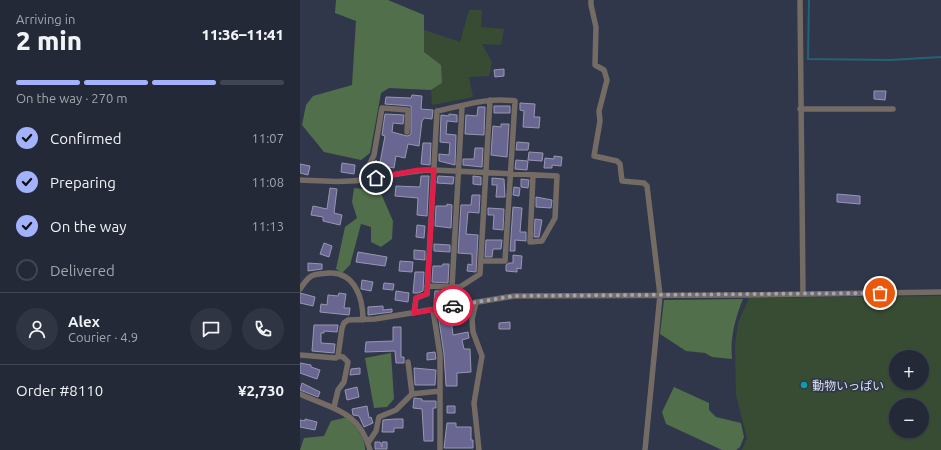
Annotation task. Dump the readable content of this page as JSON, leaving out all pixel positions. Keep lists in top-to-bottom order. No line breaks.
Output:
{"places":["動物いっぱい"],"page":{"heading":["2 min","Arriving in","11:36–11:41"],"panel":["Alex","Courier · 4.9","Order #8110","¥2,730"],"bar":"On the way · 270 m","list":[["Confirmed","11:07"],["Preparing","11:08"],["On the way","11:13"],"Delivered"],"map_buttons":["+","−"]}}
